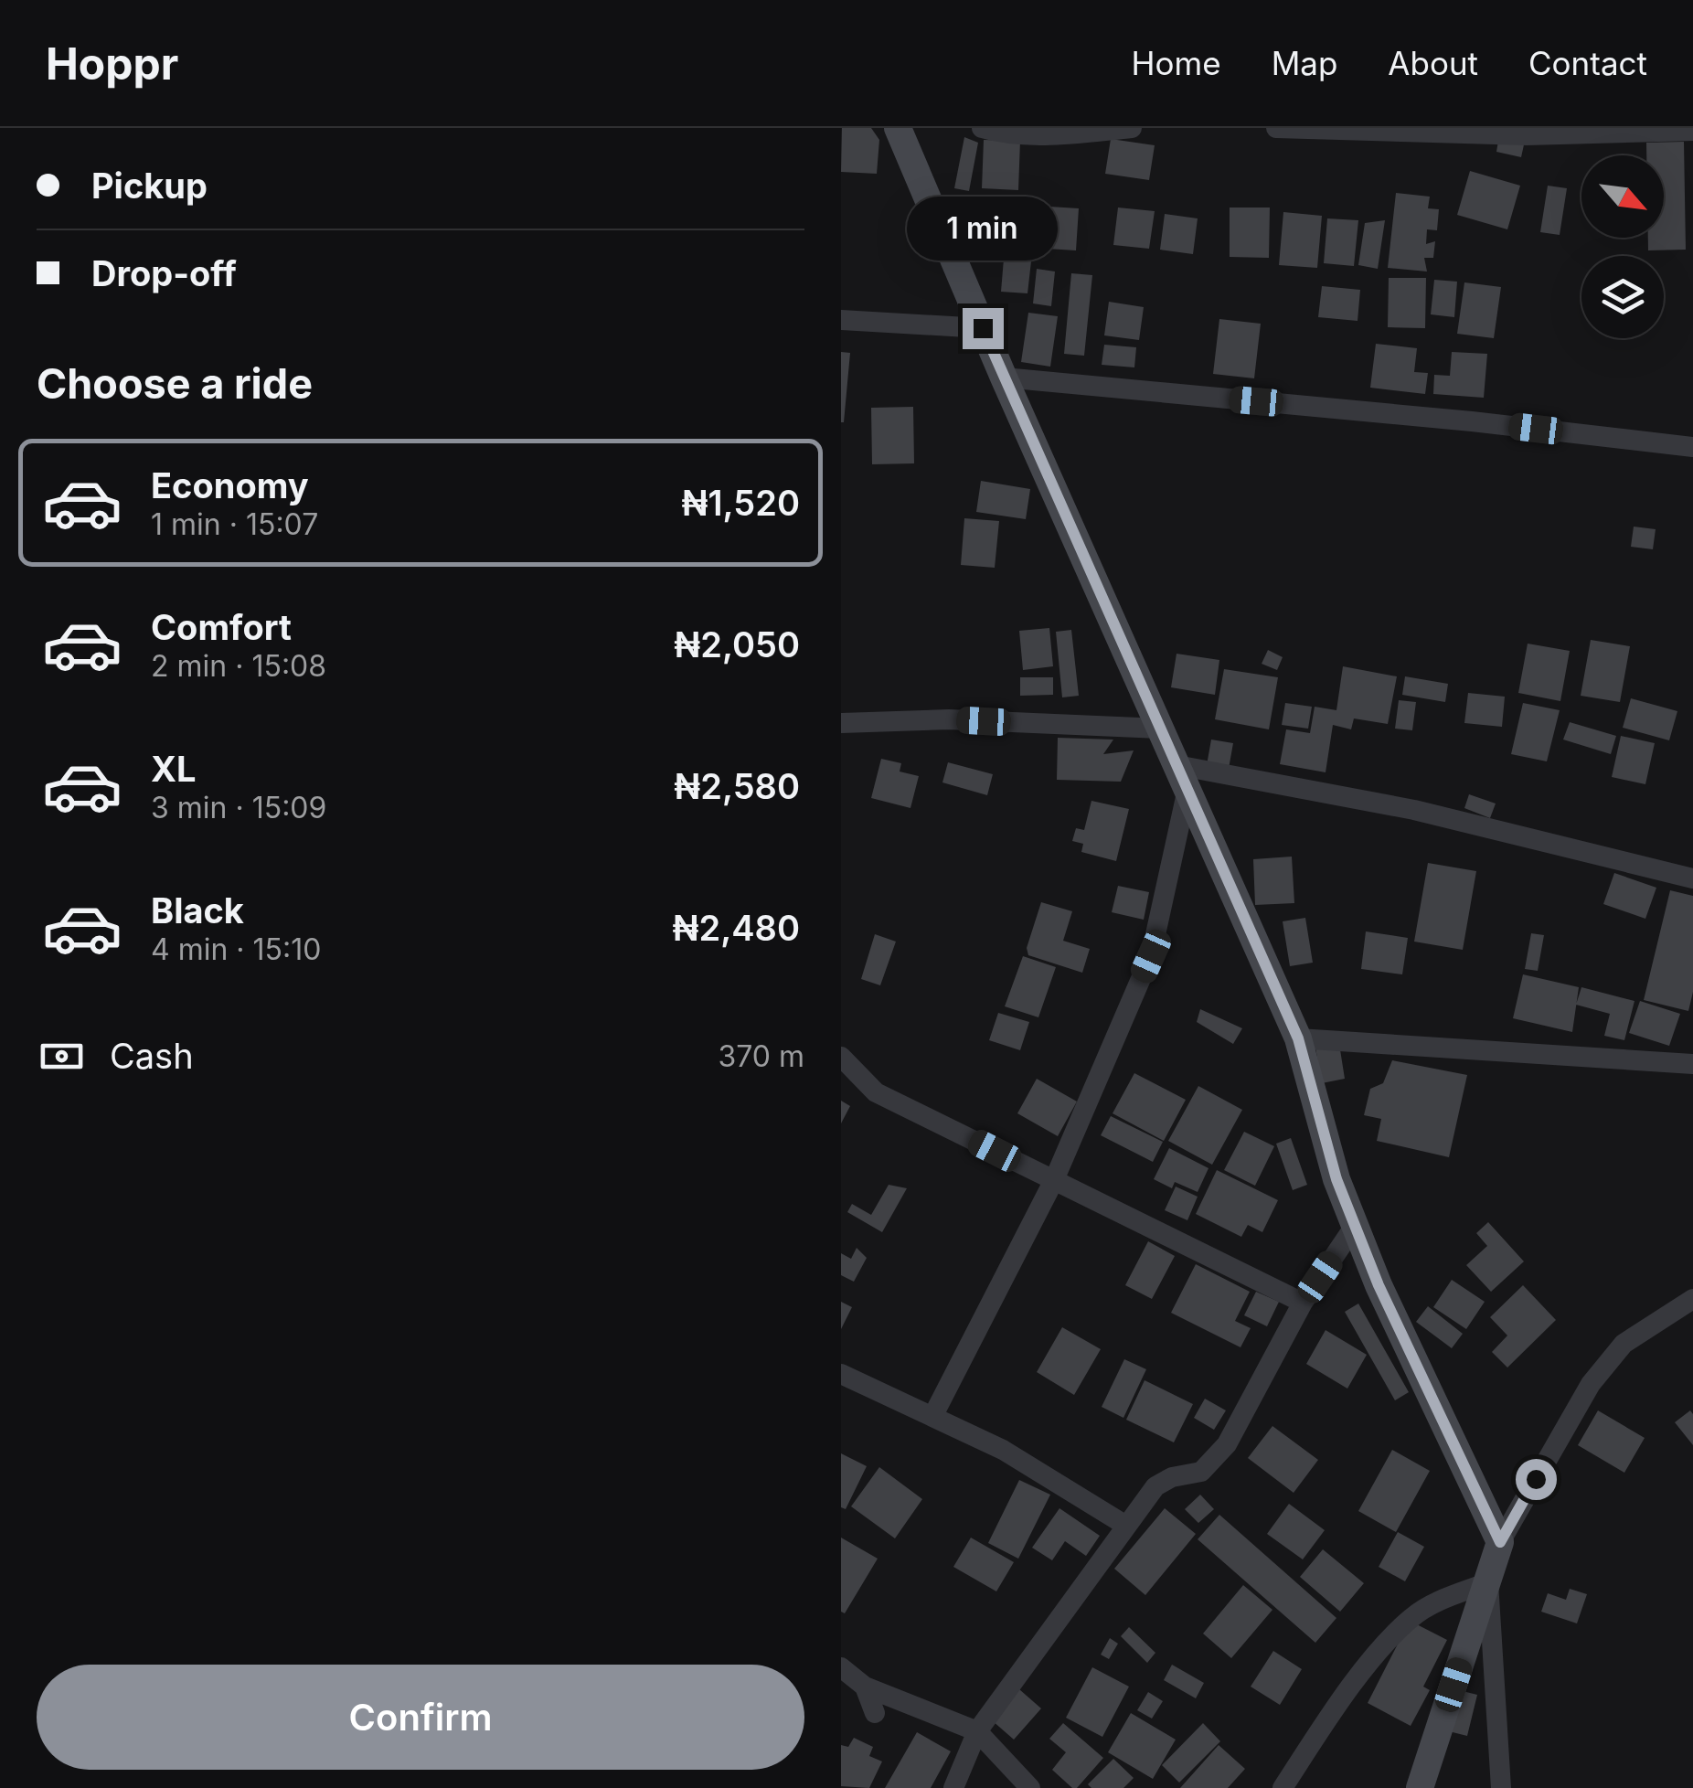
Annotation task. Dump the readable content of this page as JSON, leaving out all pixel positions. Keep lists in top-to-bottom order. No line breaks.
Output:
{"north":"bottom right","page":{"header":"Hoppr","nav":["Home","Map","About","Contact"],"banner":["Pickup","Drop-off"],"bubble":"1 min","heading":"Choose a ride","list":[{"name":"Economy","note":"1 min · 15:07","value":"₦1,520"},{"name":"Comfort","note":"2 min · 15:08","value":"₦2,050"},{"name":"XL","note":"3 min · 15:09","value":"₦2,580"},{"name":"Black","note":"4 min · 15:10","value":"₦2,480"}],"pay":["Cash","370 m"],"buttons":"Confirm"}}
